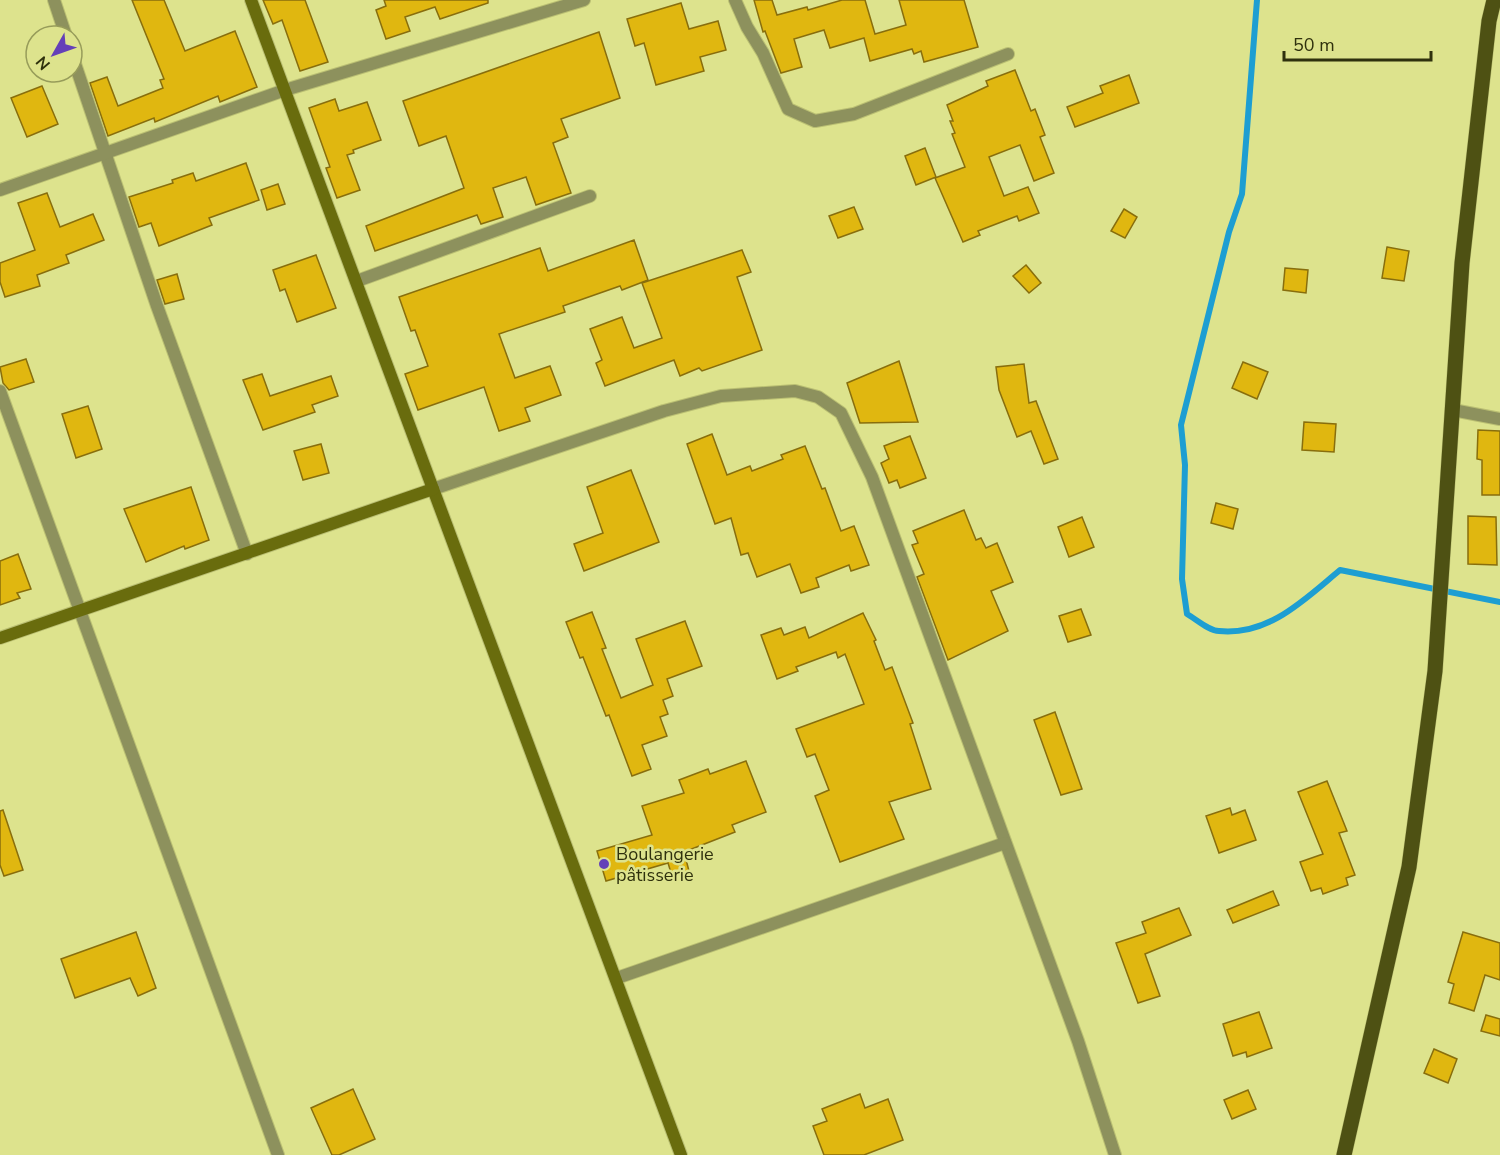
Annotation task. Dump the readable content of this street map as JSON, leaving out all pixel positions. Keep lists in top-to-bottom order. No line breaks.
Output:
{"places":["Boulangerie pâtisserie"],"scale_bar":"50 m","north":"bottom left"}
